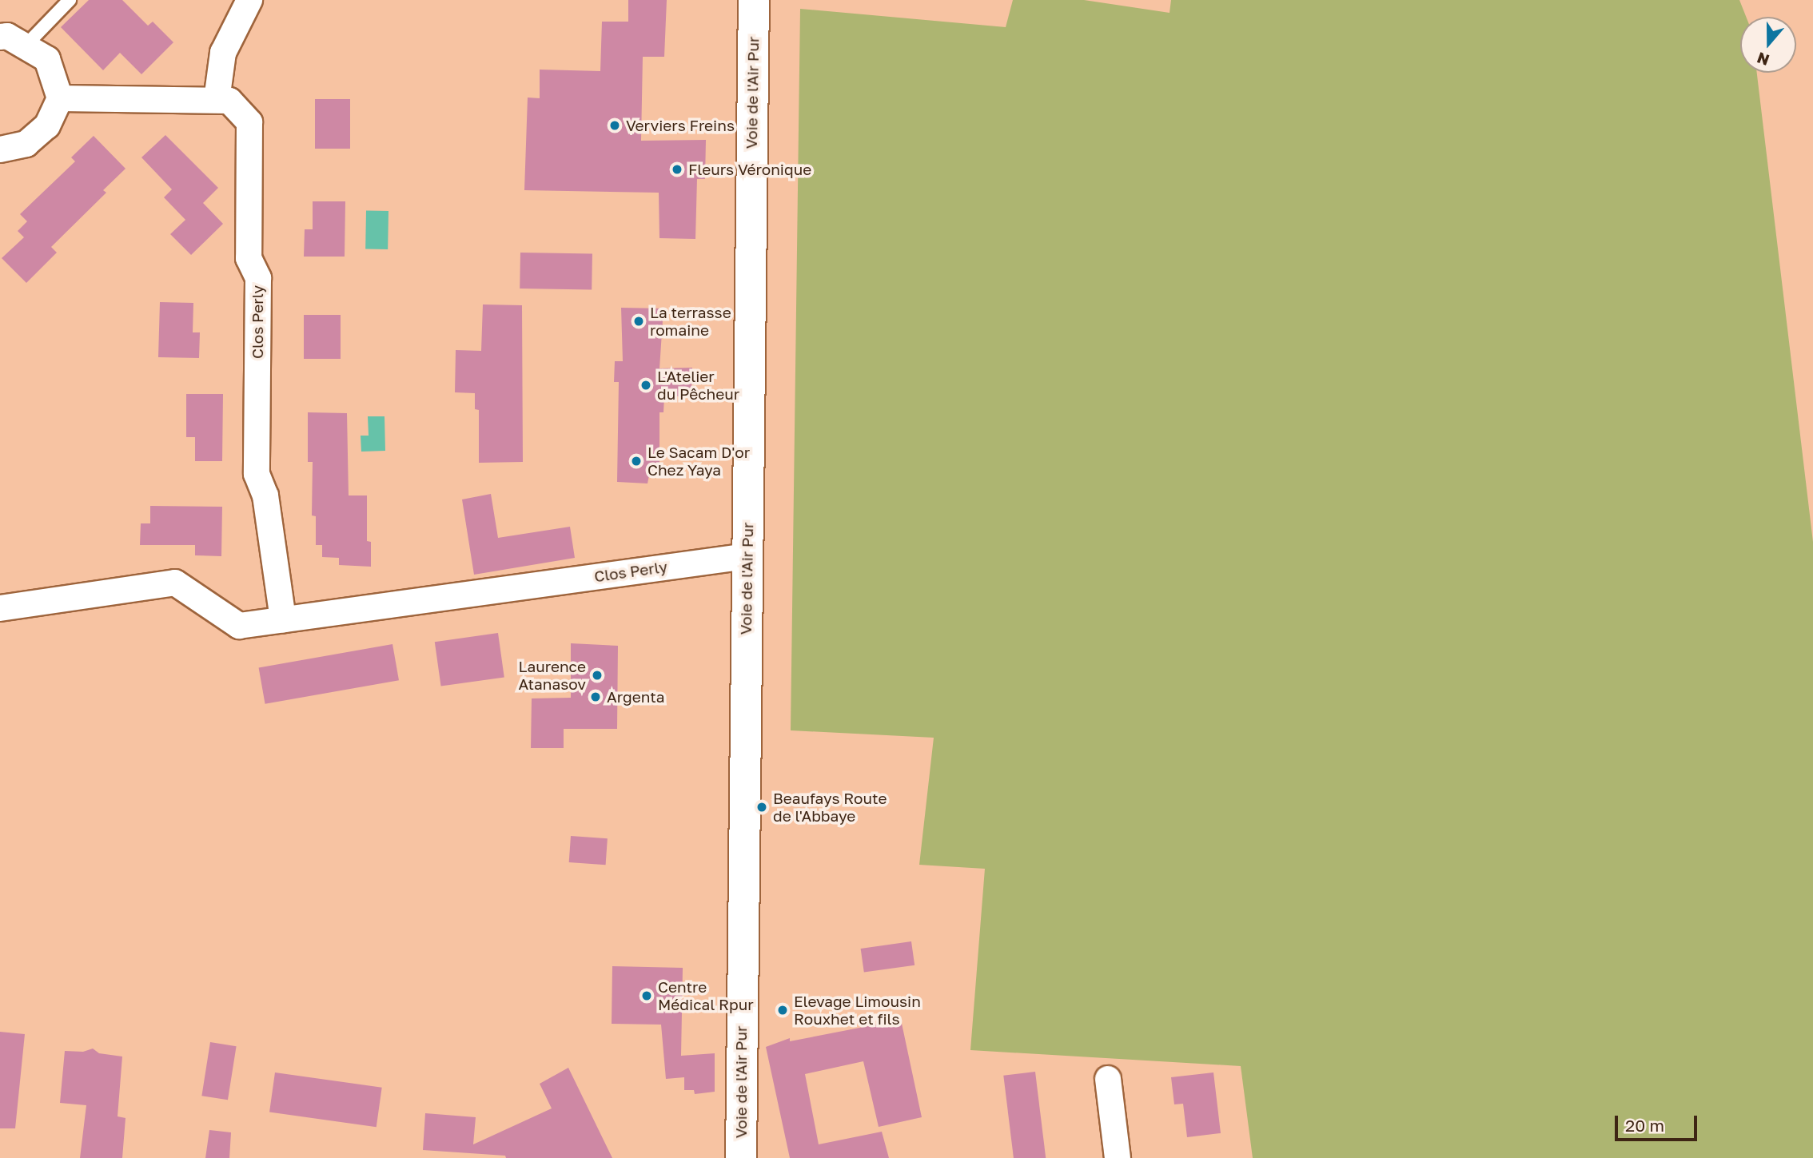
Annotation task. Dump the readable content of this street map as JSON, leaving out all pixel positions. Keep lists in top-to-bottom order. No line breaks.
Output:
{"streets":{"main road":["Voie de l'Air Pur"],"street":["Clos Perly"]},"crossings":[["Voie de l'Air Pur","Clos Perly"]],"places":["Verviers Freins","Fleurs Véronique","La terrasse romaine","L'Atelier du Pêcheur","Le Sacam D'or Chez Yaya","Laurence Atanasov","Argenta","Beaufays Route de l'Abbaye","Centre Médical Rpur","Elevage Limousin Rouxhet et fils"],"scale_bar":"20 m","north":"bottom"}
